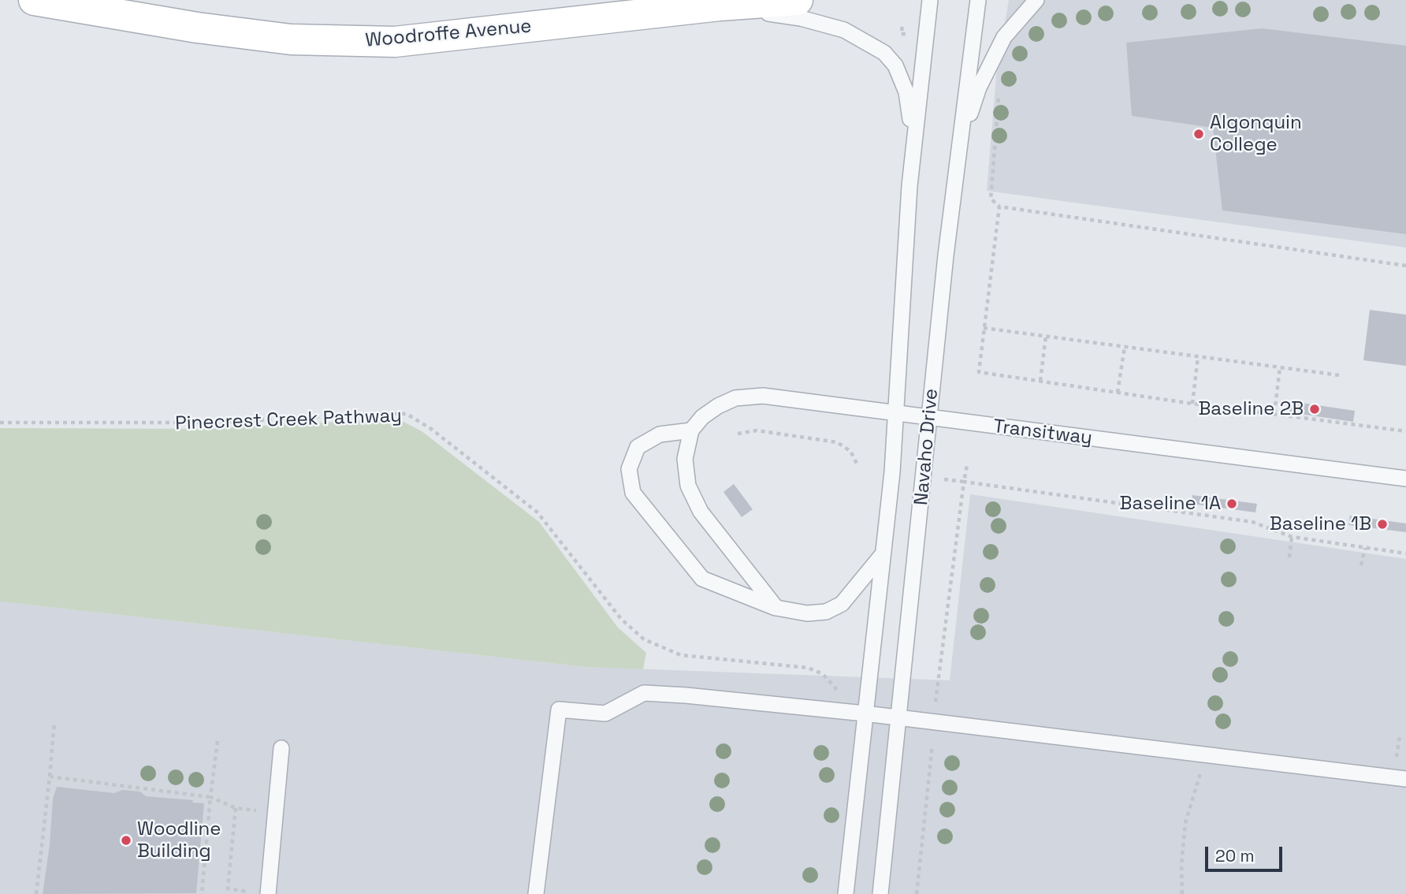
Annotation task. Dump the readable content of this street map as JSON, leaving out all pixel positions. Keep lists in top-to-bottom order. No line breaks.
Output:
{"streets":{"main road":["Woodroffe Avenue"],"lane":["Transitway","Navaho Drive"],"path":["Pinecrest Creek Pathway"]},"crossings":[["Transitway","Navaho Drive"]],"places":["Algonquin College","Baseline 2B","Baseline 1A","Baseline 1B","Woodline Building"],"scale_bar":"20 m"}
